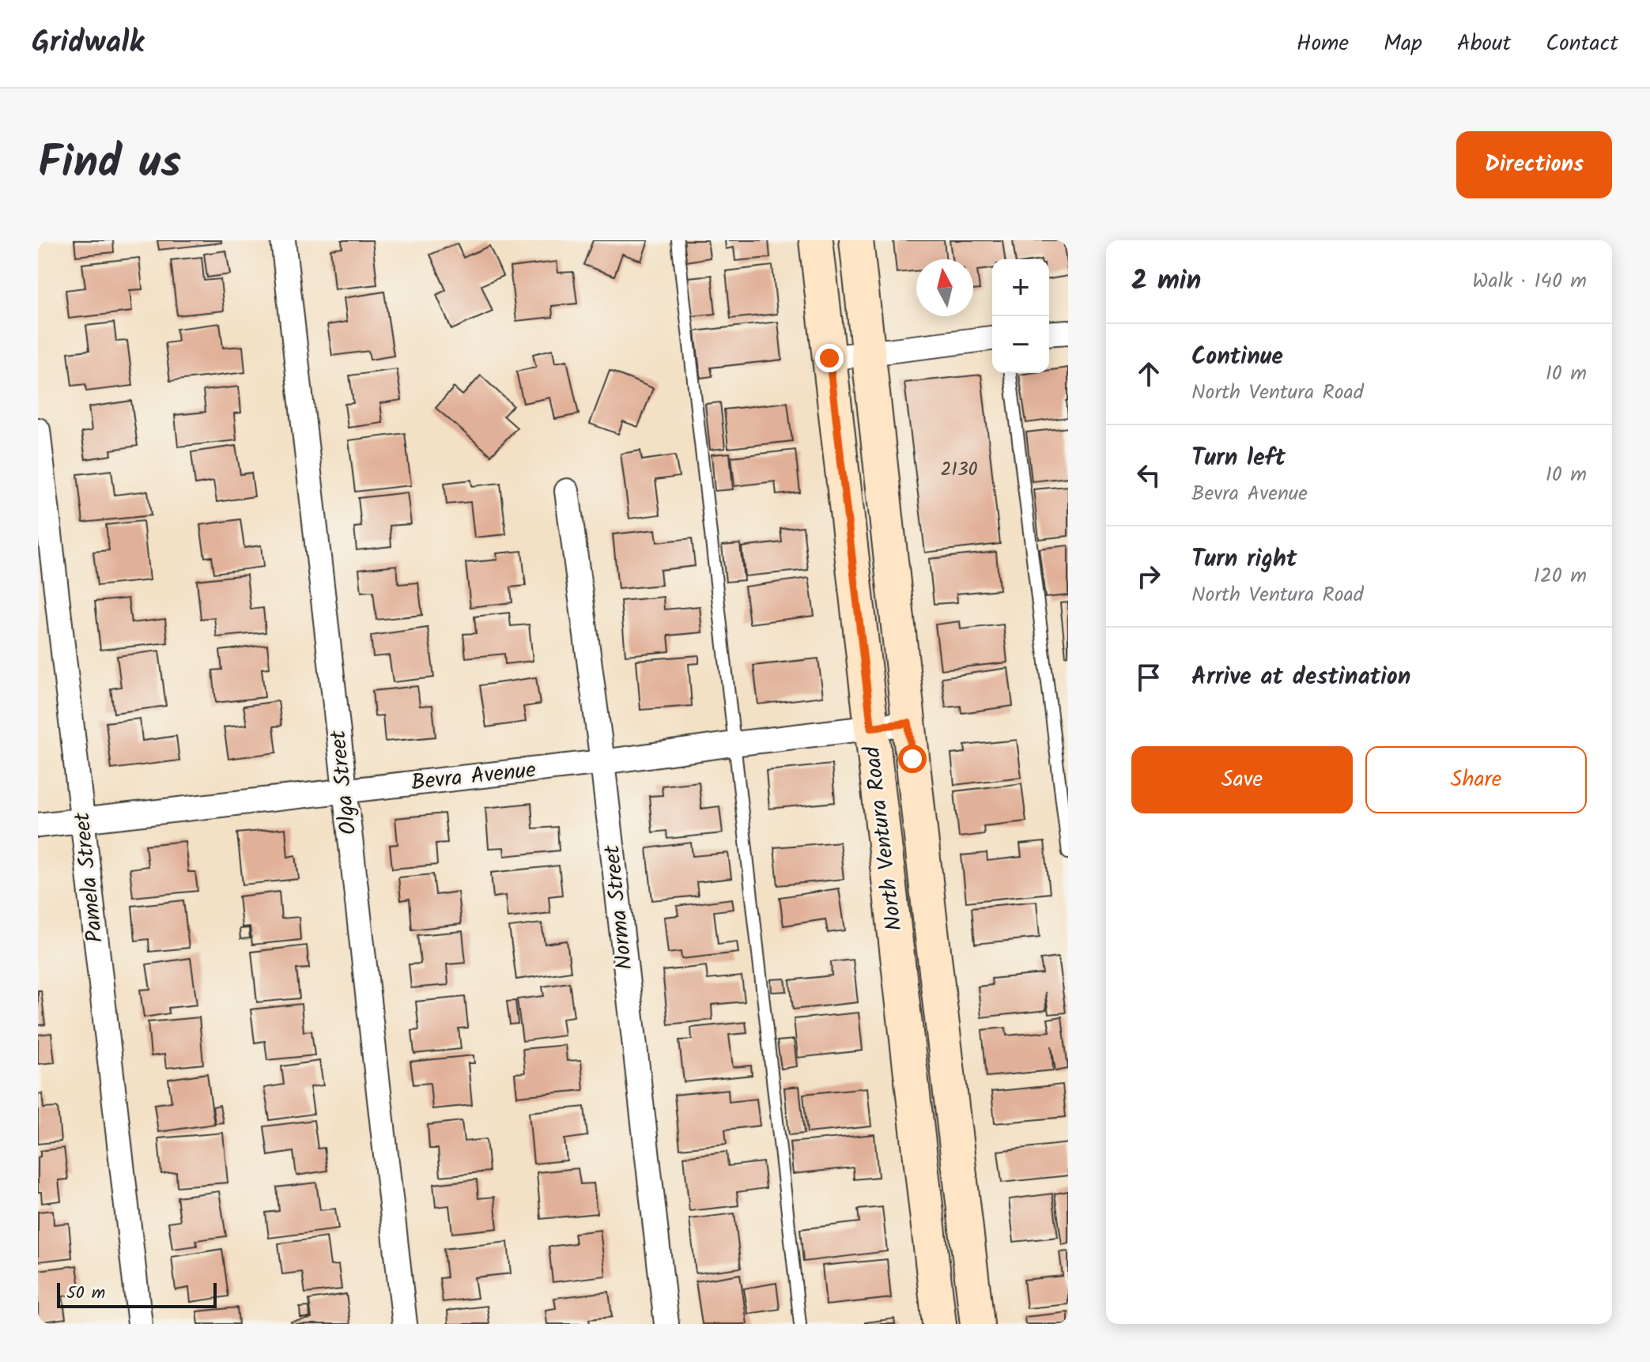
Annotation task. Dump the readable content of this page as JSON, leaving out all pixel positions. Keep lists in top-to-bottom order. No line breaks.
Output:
{"streets":{"main road":["North Ventura Road"],"street":["Bevra Avenue","Olga Street","Pamela Street","Norma Street"]},"crossings":[["Bevra Avenue","Olga Street"],["Bevra Avenue","North Ventura Road"],["Bevra Avenue","Pamela Street"],["Bevra Avenue","Norma Street"]],"house_numbers":["2130"],"scale_bar":"50 m","north":"top","page":{"header":"Gridwalk","nav":["Home","Map","About","Contact"],"title":"Find us","buttons":["Directions",["Save","Share"]],"heading":["2 min","Walk · 140 m"],"map_buttons":["+","−"],"list":[["Continue","North Ventura Road","10 m"],["Turn left","Bevra Avenue","10 m"],["Turn right","North Ventura Road","120 m"],"Arrive at destination"],"scale":"50 m"}}
